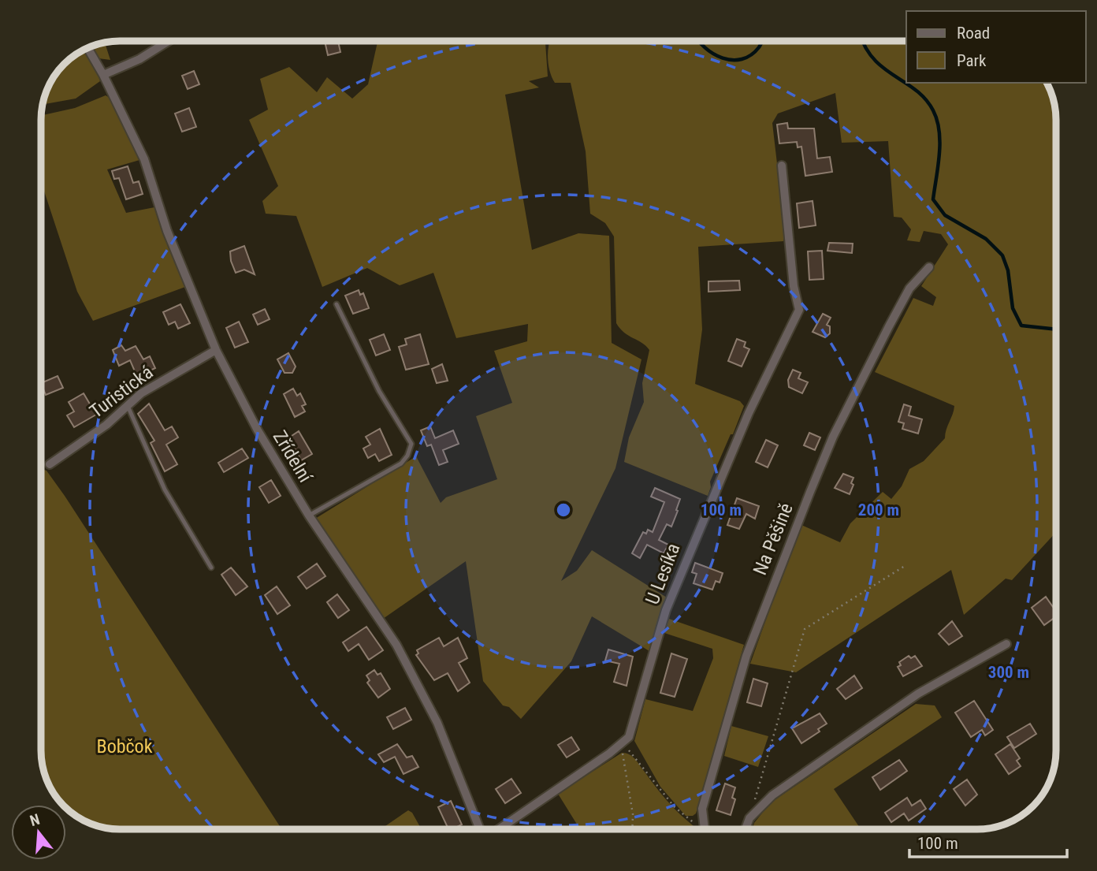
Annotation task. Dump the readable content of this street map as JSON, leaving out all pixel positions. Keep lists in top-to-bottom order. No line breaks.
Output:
{"streets":{"street":["Turistická","Zřídelní","Na Pěšině","U Lesíka"]},"crossings":[["Turistická","Zřídelní"]],"parks":["Bobčok"],"legend":["Road","Park"],"scale_bar":"100 m","north":"top","rings":["100 m","200 m","300 m"]}
